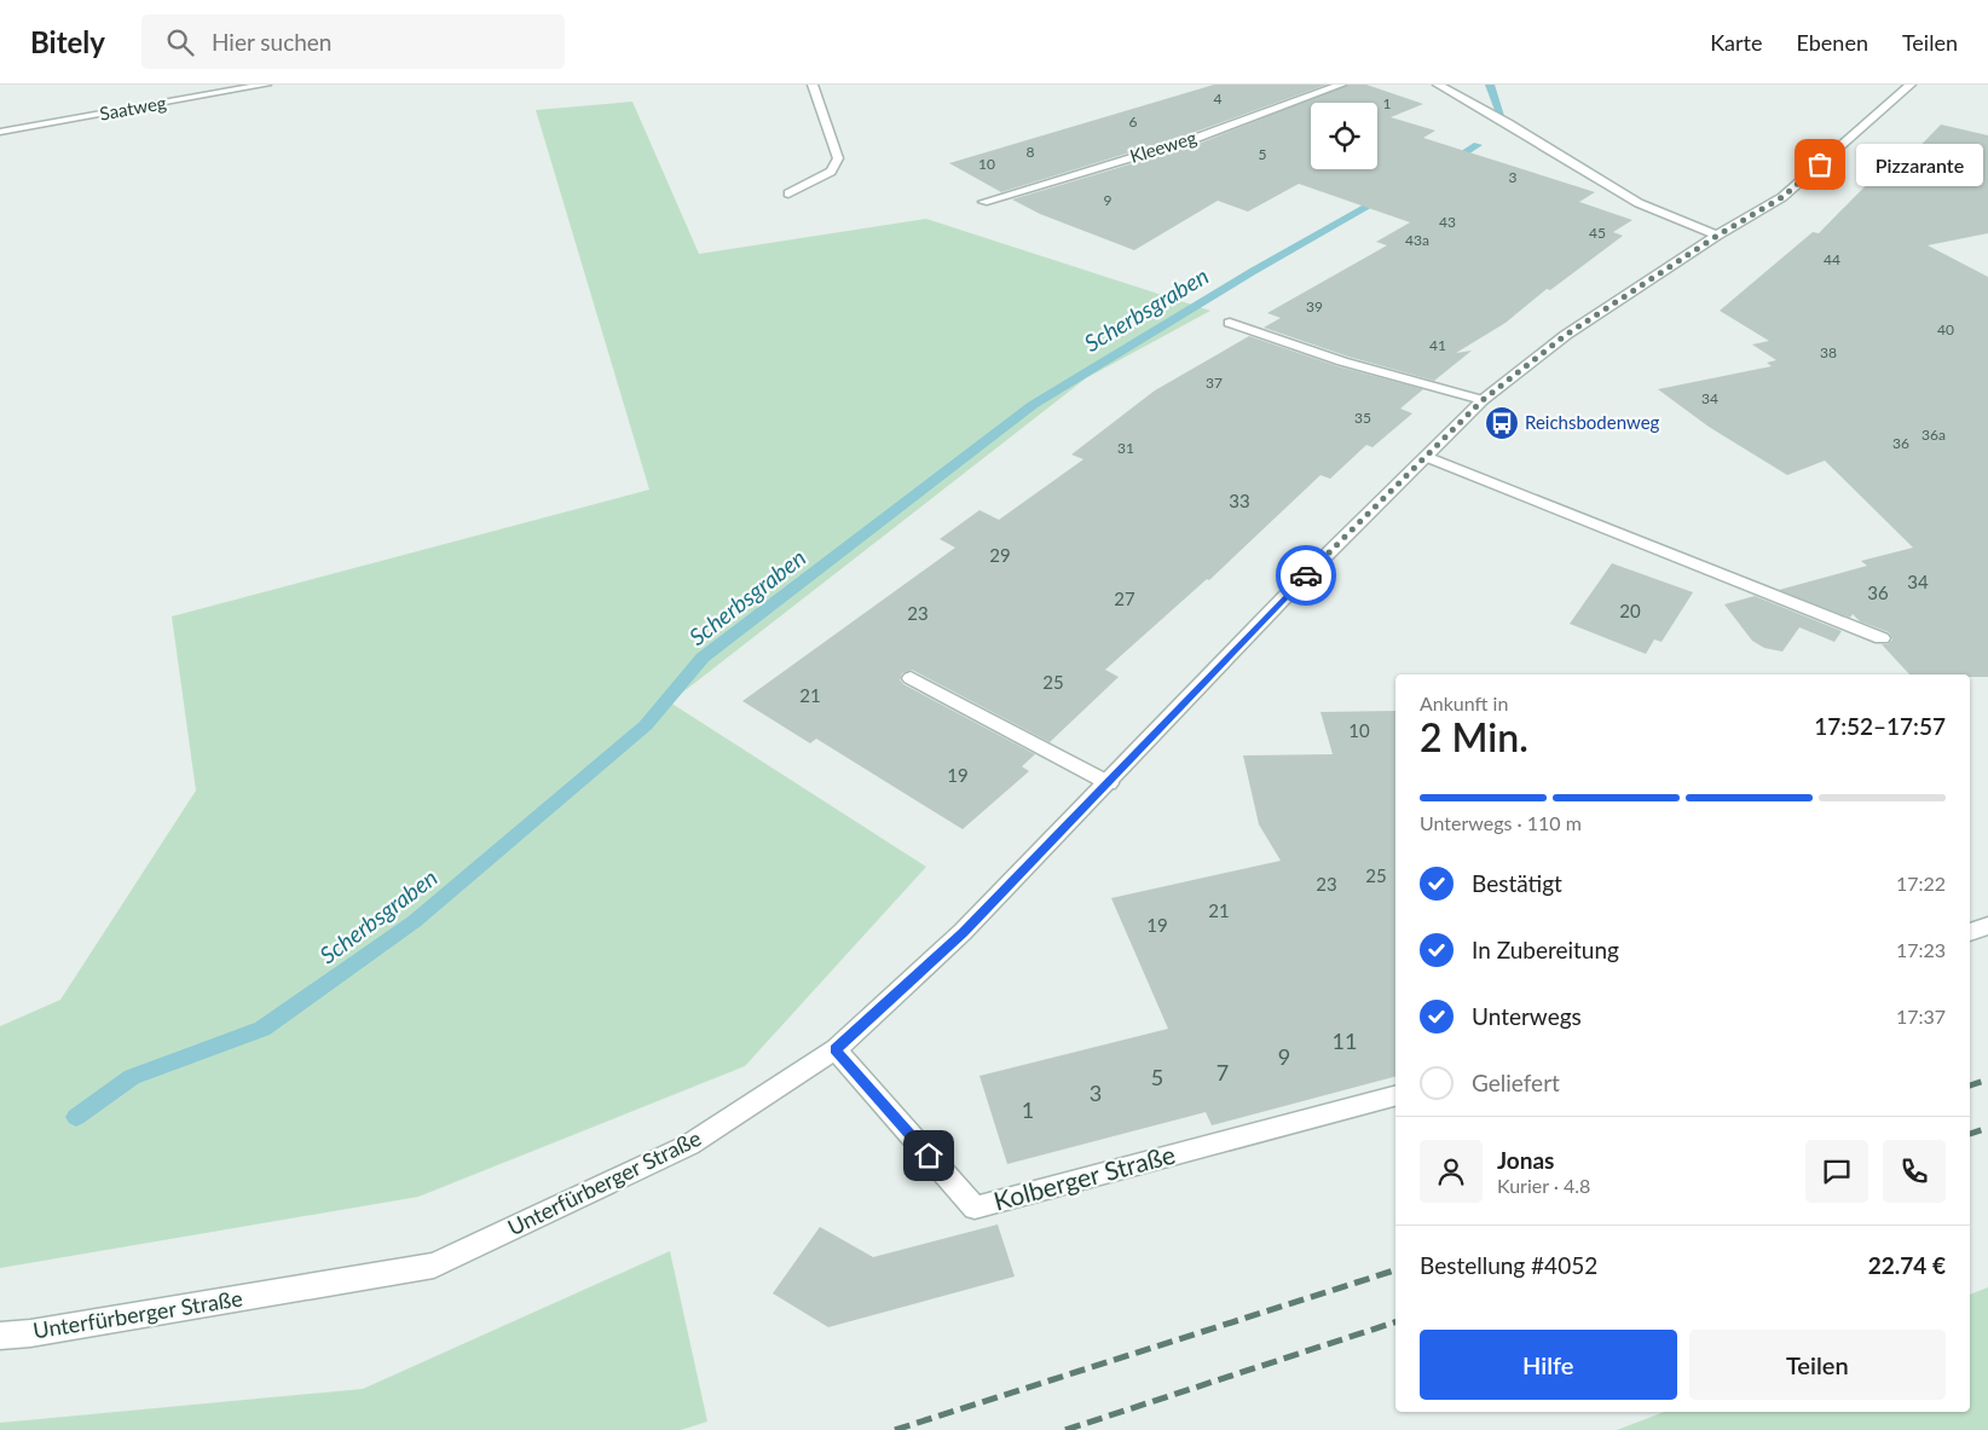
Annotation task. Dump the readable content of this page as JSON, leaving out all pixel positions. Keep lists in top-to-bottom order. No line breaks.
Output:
{"streets":{"street":["Saatweg","Kleeweg","Kolberger Straße","Unterfürberger Straße"]},"crossings":[["Kolberger Straße","Unterfürberger Straße"]],"water":["Scherbsgraben"],"places":{"other":["Pizzarante"],"bus stop":["Reichsbodenweg"]},"house_numbers":["4","1","6","8","5","10","3","9","43","45","43a","44","39","40","41","38","37","34","35","36a","36","31","33","29","34","36","27","20","23","25","21","10","19","25","23","21","19","11","9","7","5","3","1"],"page":{"header":"Bitely","search":"Hier suchen","nav":["Karte","Ebenen","Teilen"],"bubble":"Pizzarante","heading":["2 Min.","Ankunft in","17:52–17:57"],"panel":["Jonas","Kurier · 4.8","Bestellung #4052","22.74 €"],"bar":"Unterwegs · 110 m","list":[["Bestätigt","17:22"],["In Zubereitung","17:23"],["Unterwegs","17:37"],"Geliefert"],"buttons":["Hilfe","Teilen"]}}
